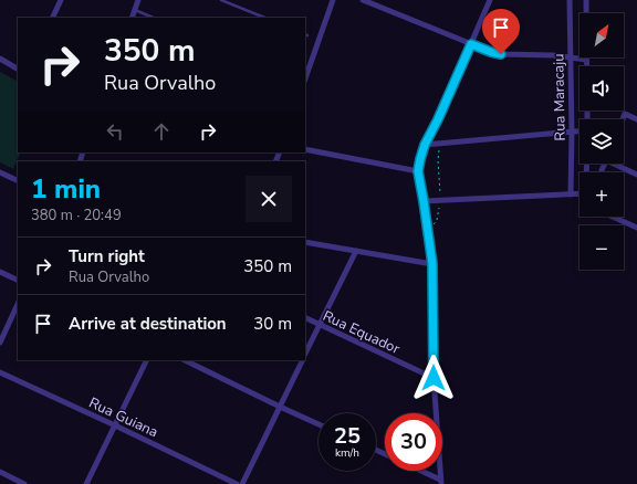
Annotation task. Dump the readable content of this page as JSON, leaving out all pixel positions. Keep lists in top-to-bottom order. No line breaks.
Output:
{"streets":{"street":["Rua Maracaju","Rua Equador","Rua Guiana"]},"north":"top right","page":{"map_buttons":["+","−"],"turn":["350 m","Rua Orvalho"],"heading":["1 min","380 m · 20:49"],"list":[{"name":"Turn right","note":"Rua Orvalho","value":"350 m"},{"name":"Arrive at destination","value":"30 m"}],"speed":"25 km/h","limit":"30"}}
